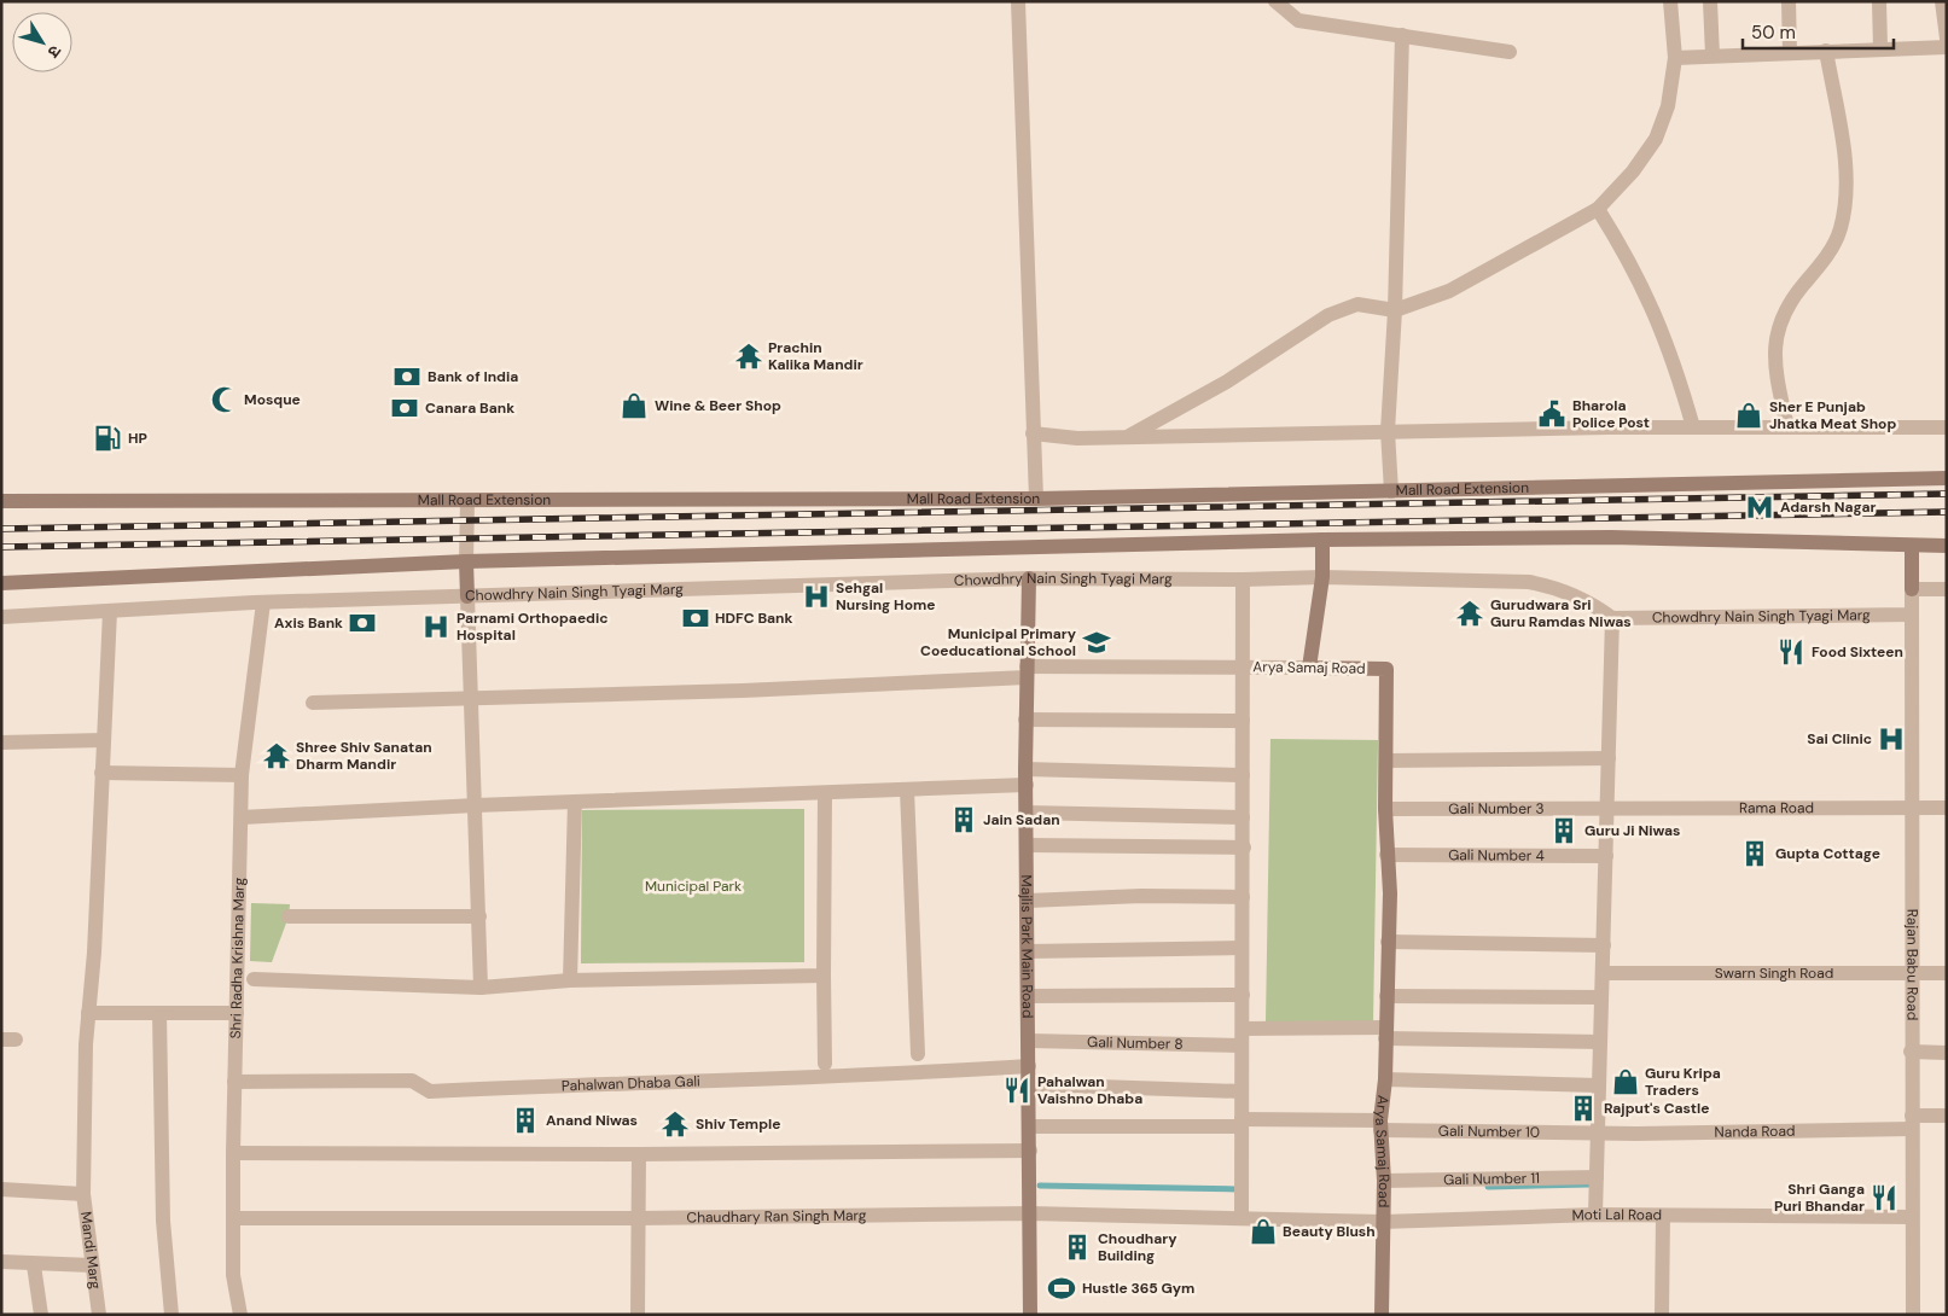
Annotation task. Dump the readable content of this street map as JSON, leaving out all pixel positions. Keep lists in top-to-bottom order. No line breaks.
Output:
{"streets":{"main road":["Mall Road Extension","Arya Samaj Road","Majlis Park Main Road"],"street":["Chowdhry Nain Singh Tyagi Marg","Rama Road","Gali Number 3","Gali Number 4","Shri Radha Krishna Marg","Rajan Babu Road","Swarn Singh Road","Gali Number 8","Pahalwan Dhaba Gali","Gali Number 10","Nanda Road","Gali Number 11","Moti Lal Road","Chaudhary Ran Singh Marg","Mandi Marg"]},"crossings":[["Chowdhry Nain Singh Tyagi Marg","Majlis Park Main Road"],["Chowdhry Nain Singh Tyagi Marg","Shri Radha Krishna Marg"],["Chowdhry Nain Singh Tyagi Marg","Rajan Babu Road"],["Arya Samaj Road","Gali Number 3"],["Arya Samaj Road","Gali Number 4"],["Arya Samaj Road","Gali Number 8"],["Arya Samaj Road","Gali Number 10"],["Arya Samaj Road","Gali Number 11"],["Arya Samaj Road","Moti Lal Road"],["Arya Samaj Road","Chaudhary Ran Singh Marg"],["Rama Road","Gali Number 3"],["Rama Road","Rajan Babu Road"],["Majlis Park Main Road","Gali Number 8"],["Majlis Park Main Road","Pahalwan Dhaba Gali"],["Majlis Park Main Road","Gali Number 10"],["Majlis Park Main Road","Chaudhary Ran Singh Marg"],["Shri Radha Krishna Marg","Pahalwan Dhaba Gali"],["Shri Radha Krishna Marg","Chaudhary Ran Singh Marg"],["Rajan Babu Road","Swarn Singh Road"],["Rajan Babu Road","Nanda Road"],["Rajan Babu Road","Moti Lal Road"],["Gali Number 10","Nanda Road"],["Moti Lal Road","Chaudhary Ran Singh Marg"]],"parks":["Municipal Park"],"places":{"temple":["Prachin Kalika Mandir","Gurudwara Sri Guru Ramdas Niwas","Shree Shiv Sanatan Dharm Mandir","Shiv Temple"],"bank":["Bank of India","Canara Bank","HDFC Bank","Axis Bank"],"mosque":["Mosque"],"shop":["Wine & Beer Shop","Sher E Punjab Jhatka Meat Shop","Guru Kripa Traders","Beauty Blush"],"public building":["Bharola Police Post"],"fuel station":["HP"],"metro station":["Adarsh Nagar"],"hospital":["Sehgal Nursing Home","Parnami Orthopaedic Hospital","Sai Clinic"],"school or university":["Municipal Primary Coeducational School"],"restaurant":["Food Sixteen","Pahalwan Vaishno Dhaba","Shri Ganga Puri Bhandar"],"building":["Jain Sadan","Guru Ji Niwas","Gupta Cottage","Rajput's Castle","Anand Niwas","Choudhary Building"],"sports":["Hustle 365 Gym"]},"scale_bar":"50 m","north":"bottom right"}
